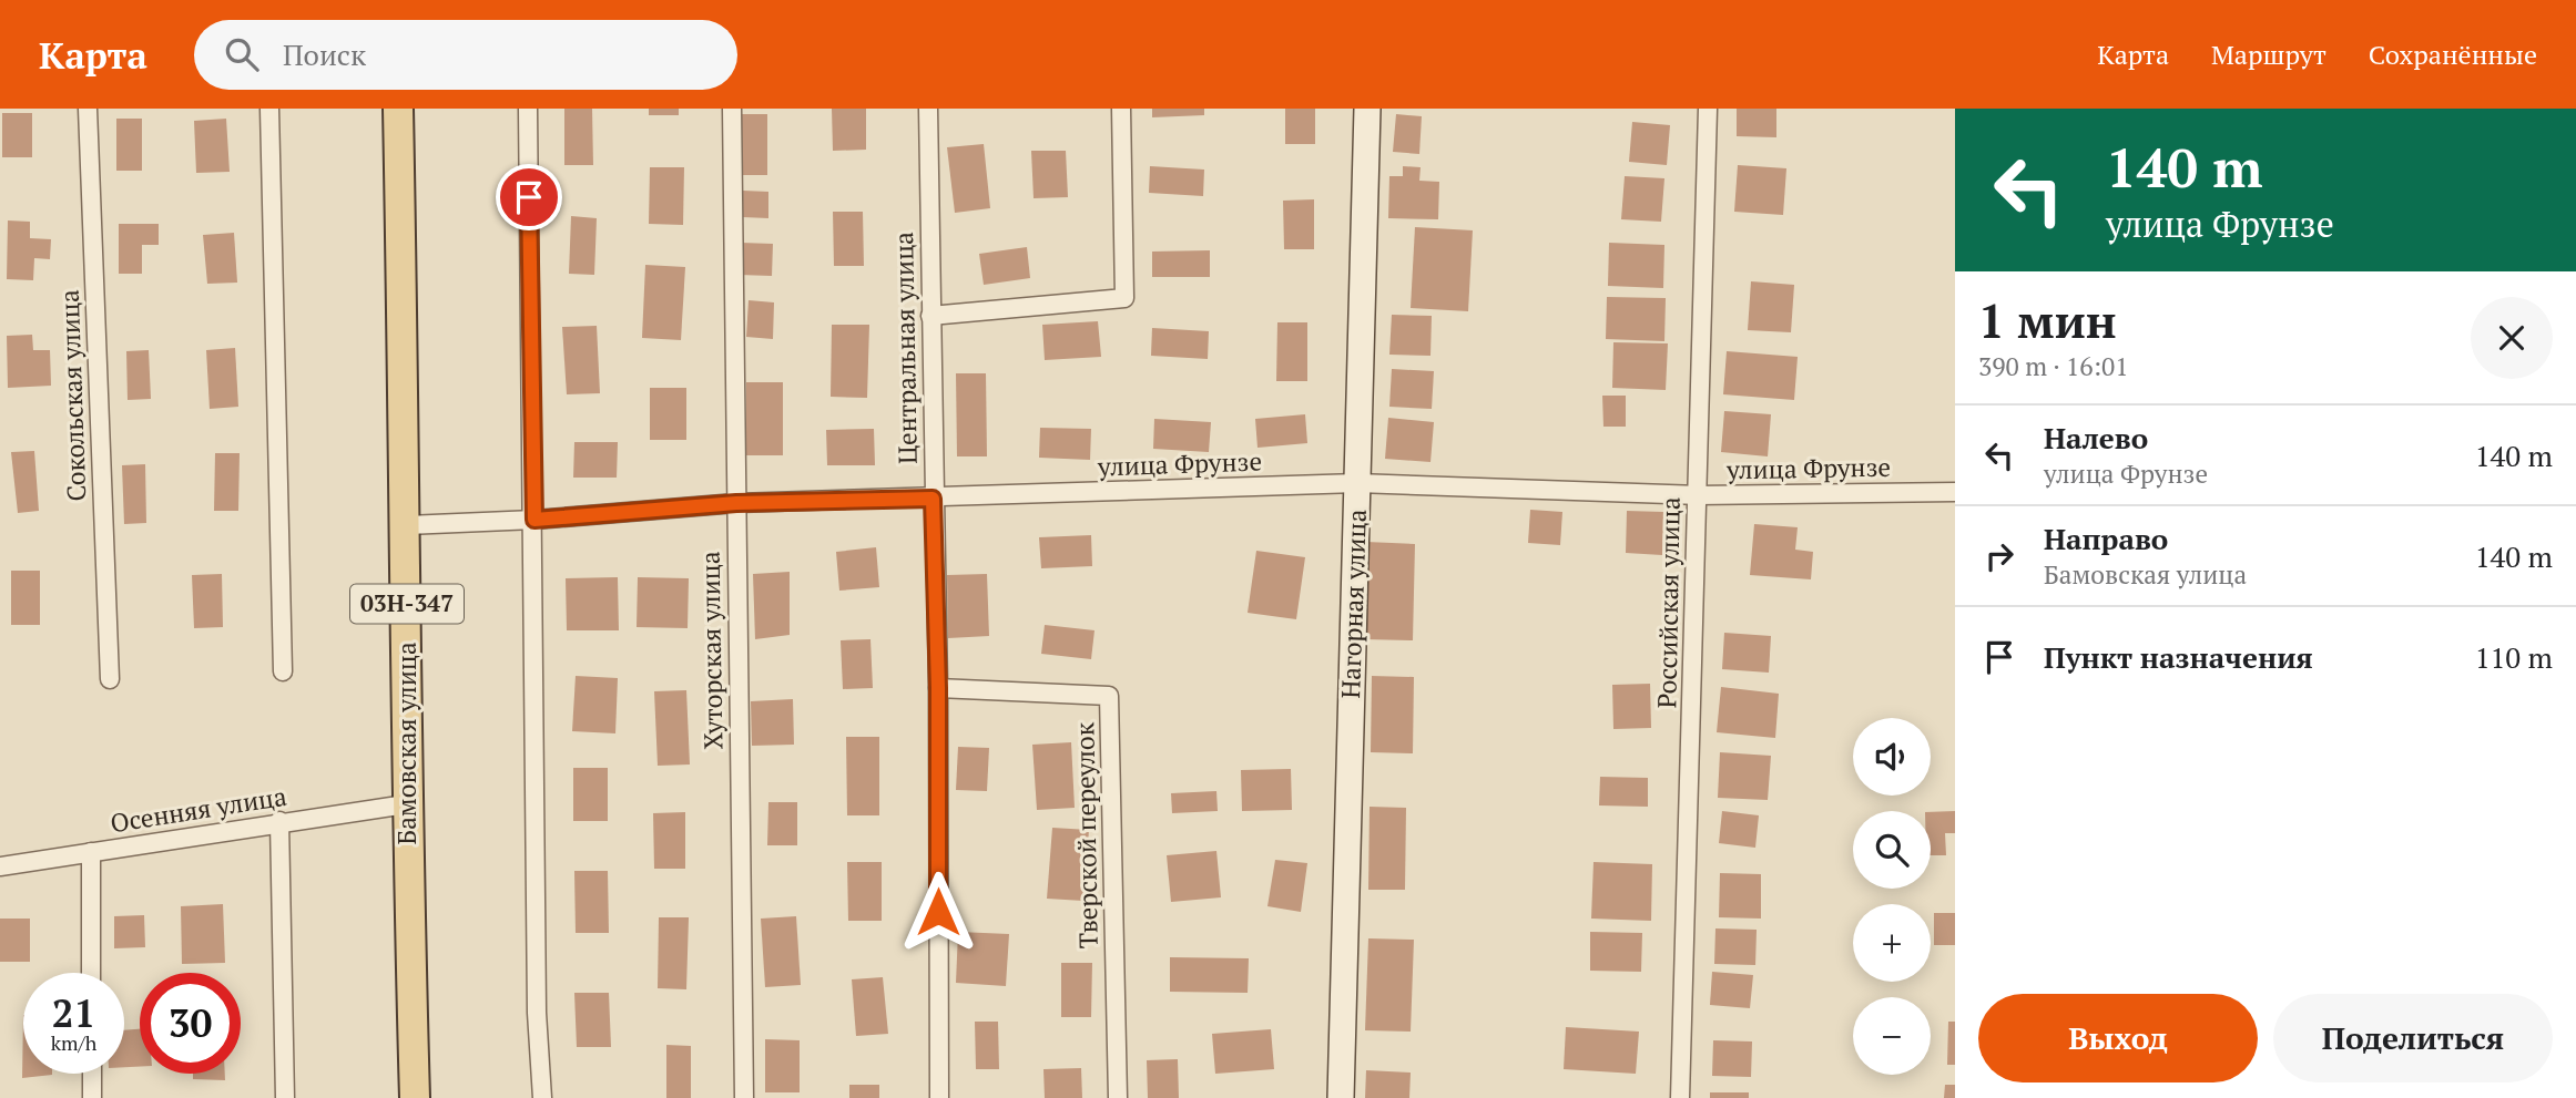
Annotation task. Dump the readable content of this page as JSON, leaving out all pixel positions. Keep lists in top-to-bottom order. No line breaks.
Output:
{"streets":{"main road":["03Н-347","Бамовская улица"],"street":["Центральная улица","Сокольская улица","улица Фрунзе","Российская улица","Нагорная улица","Хуторская улица","Осенняя улица","Тверской переулок"]},"crossings":[["Центральная улица","улица Фрунзе"],["Центральная улица","Тверской переулок"],["улица Фрунзе","Российская улица"],["улица Фрунзе","Нагорная улица"],["улица Фрунзе","Хуторская улица"],["улица Фрунзе","Бамовская улица"],["Бамовская улица","Осенняя улица"]],"page":{"header":"Карта","search":"Поиск","nav":["Карта","Маршрут","Сохранённые"],"turn":["140 m","улица Фрунзе"],"heading":["1 мин","390 m · 16:01"],"list":[{"name":"Налево","note":"улица Фрунзе","value":"140 m"},{"name":"Направо","note":"Бамовская улица","value":"140 m"},{"name":"Пункт назначения","value":"110 m"}],"map_buttons":["+","−"],"speed":"21 km/h","limit":"30","buttons":["Выход","Поделиться"]}}
